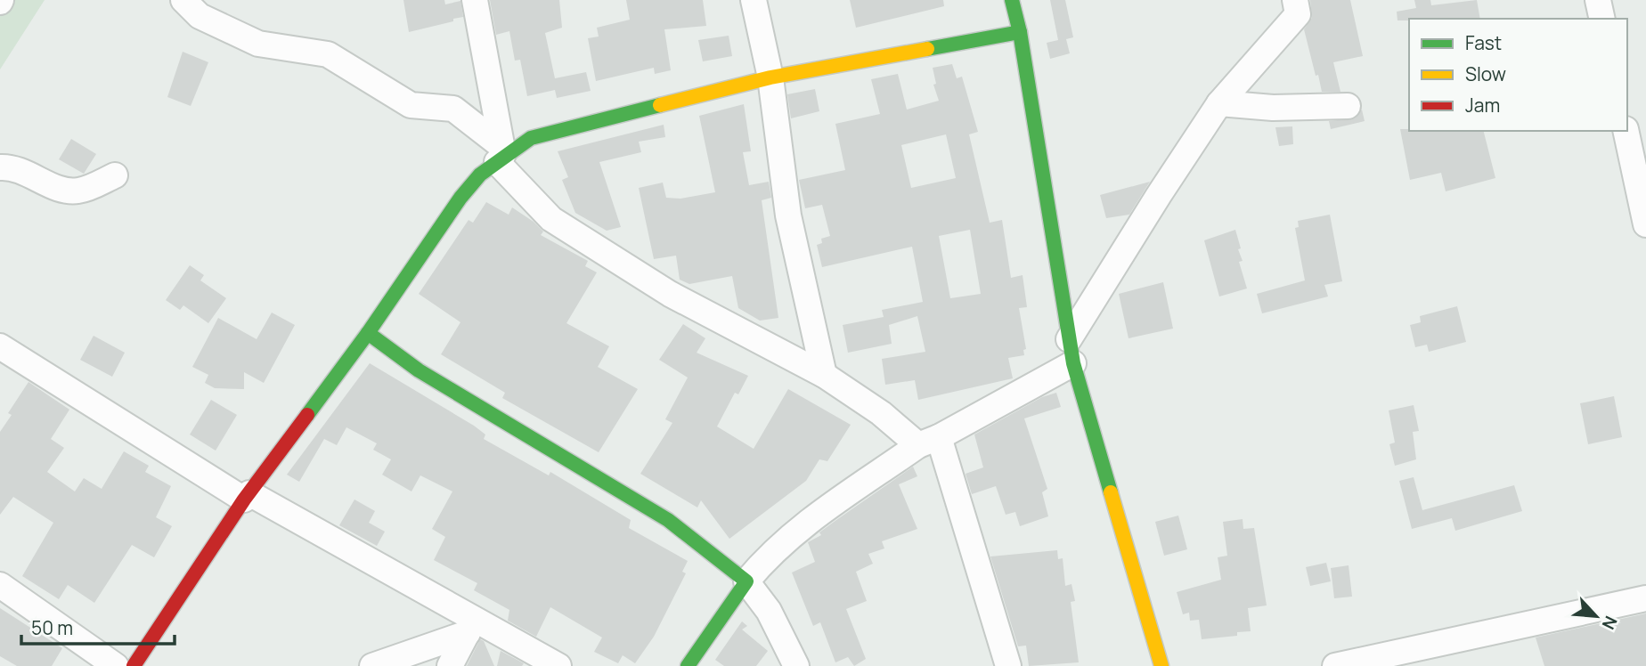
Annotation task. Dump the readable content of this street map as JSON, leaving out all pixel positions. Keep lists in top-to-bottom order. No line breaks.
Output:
{"legend":["Fast","Slow","Jam"],"scale_bar":"50 m","north":"bottom right"}
